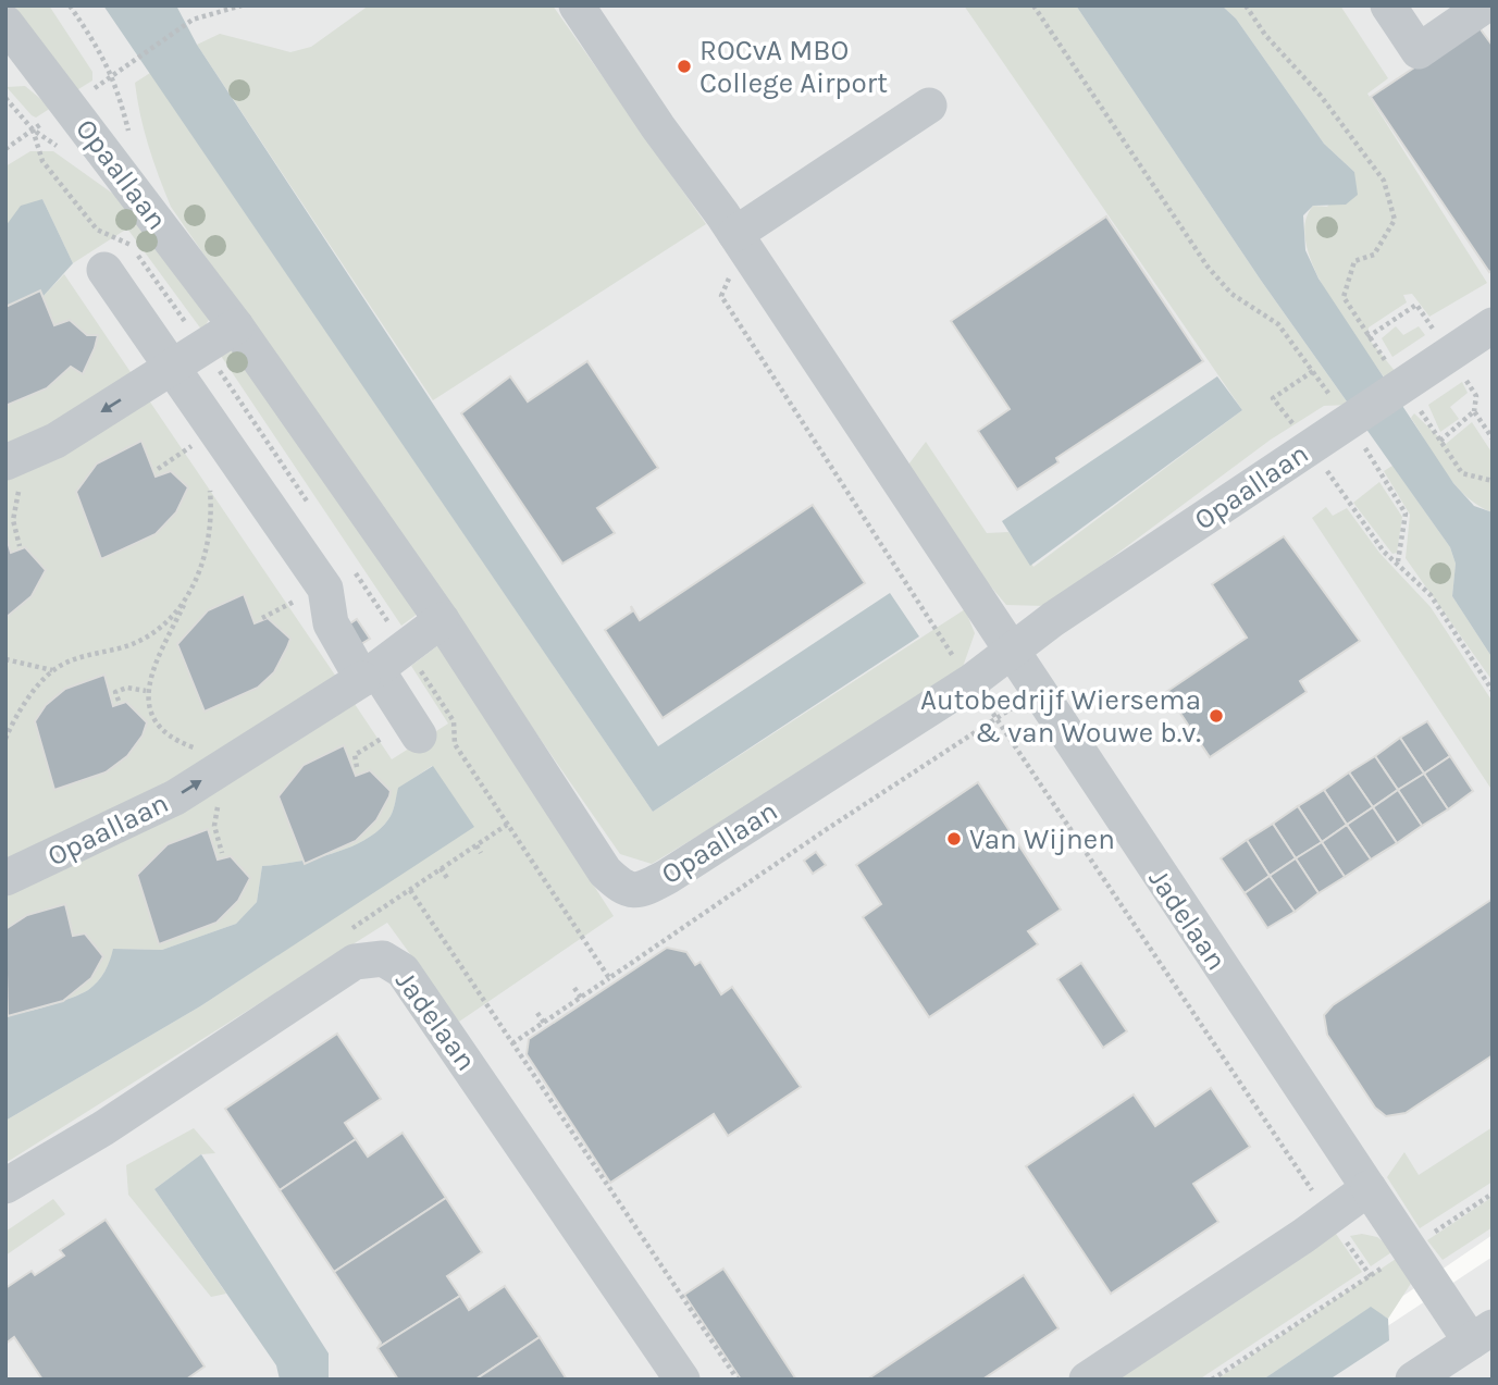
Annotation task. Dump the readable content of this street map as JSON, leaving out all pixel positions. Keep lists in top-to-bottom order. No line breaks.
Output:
{"streets":{"street":["Opaallaan","Jadelaan"]},"crossings":[["Opaallaan","Jadelaan"]],"places":["ROCvA MBO College Airport","Autobedrijf Wiersema & van Wouwe b.v.","Van Wijnen"]}
